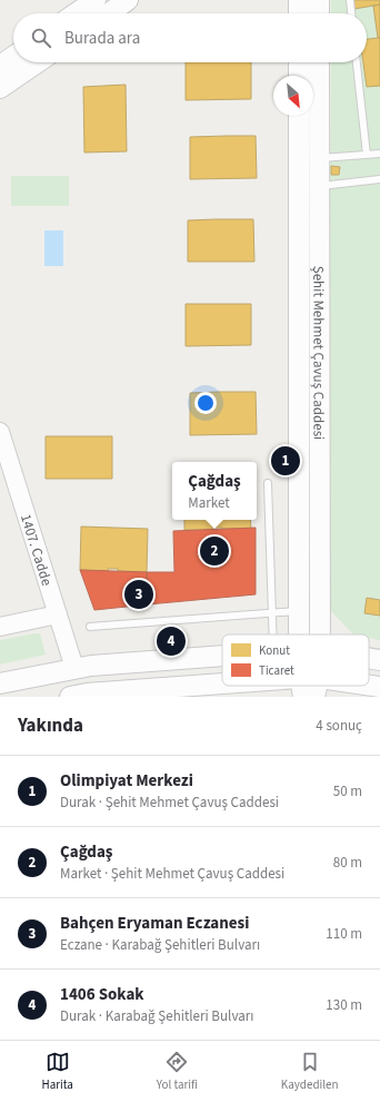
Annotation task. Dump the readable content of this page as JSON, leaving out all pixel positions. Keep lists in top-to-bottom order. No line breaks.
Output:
{"streets":{"main road":["Şehit Mehmet Çavuş Caddesi"],"street":["1407. Cadde"]},"legend":["Konut","Ticaret"],"north":"bottom right","page":{"search":"Burada ara","pins":["1","2","3","4"],"popup":["Çağdaş","Market"],"heading":["Yakında","4 sonuç"],"list":[{"mark":"1","name":"Olimpiyat Merkezi","note":"Durak · Şehit Mehmet Çavuş Caddesi","value":"50 m"},{"mark":"2","name":"Çağdaş","note":"Market · Şehit Mehmet Çavuş Caddesi","value":"80 m"},{"mark":"3","name":"Bahçen Eryaman Eczanesi","note":"Eczane · Karabağ Şehitleri Bulvarı","value":"110 m"},{"mark":"4","name":"1406 Sokak","note":"Durak · Karabağ Şehitleri Bulvarı","value":"130 m"}],"nav":["Harita","Yol tarifi","Kaydedilen"]}}
